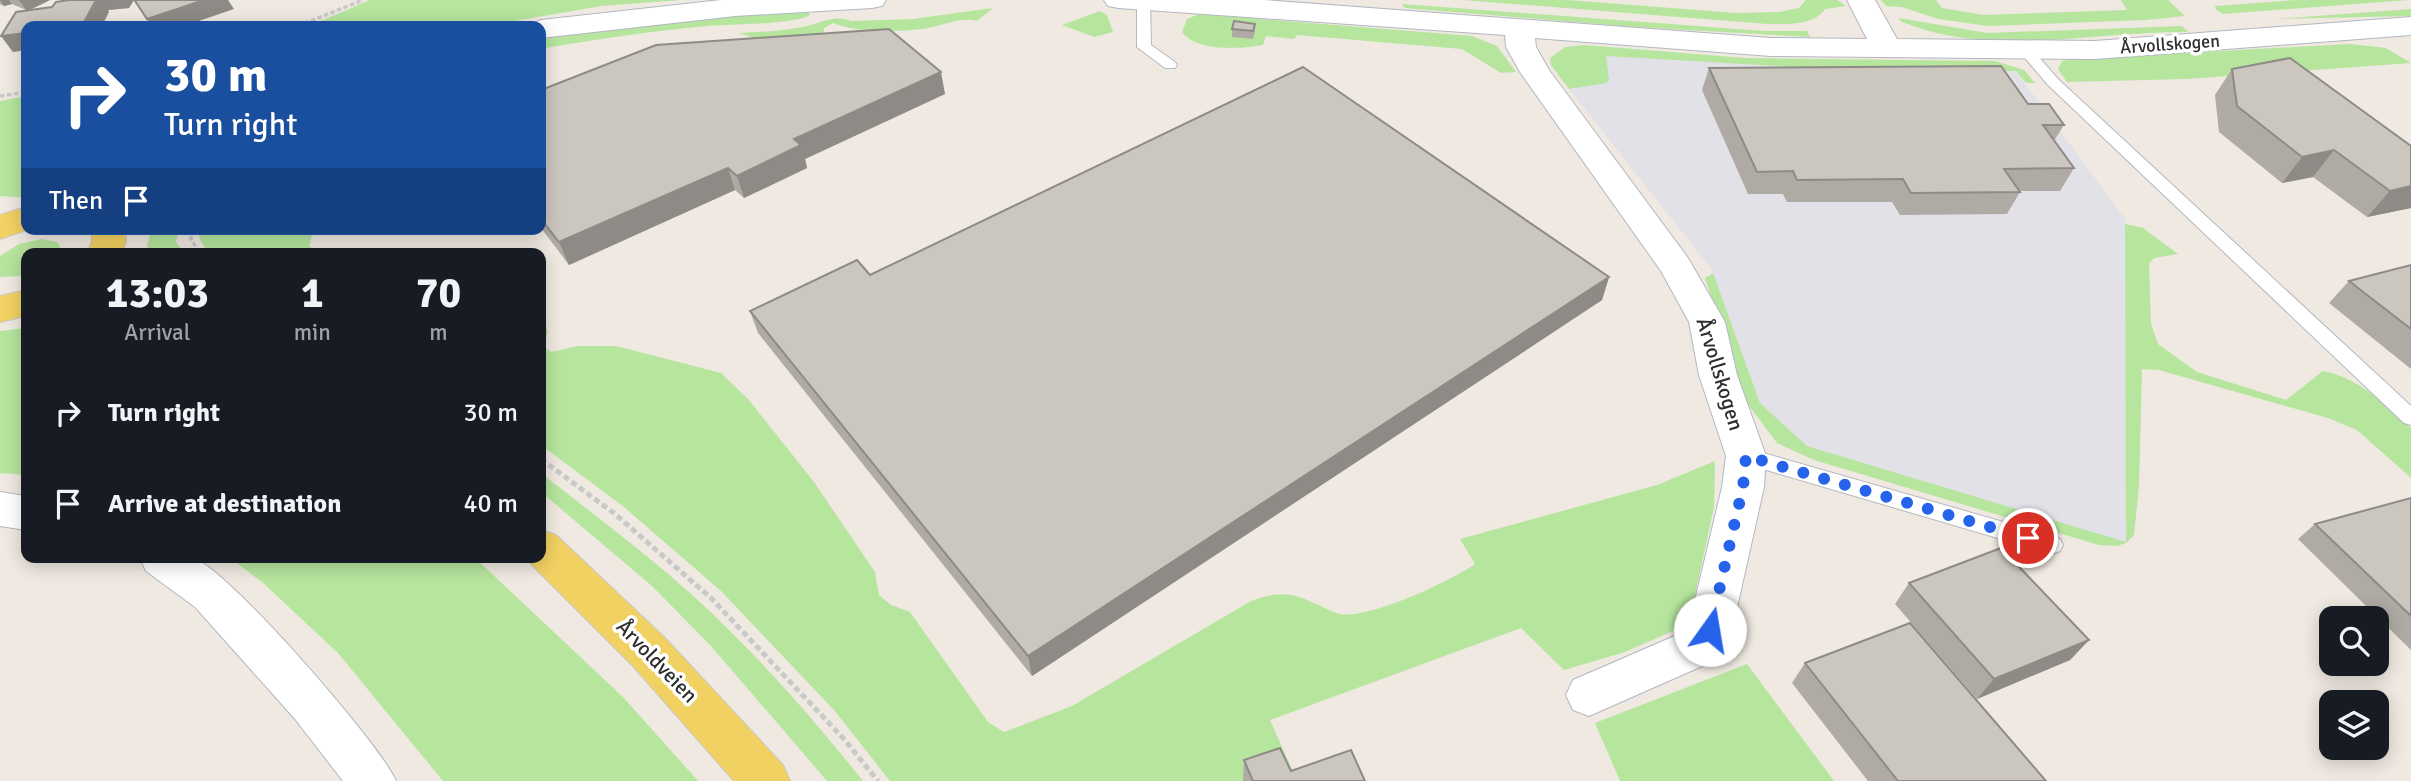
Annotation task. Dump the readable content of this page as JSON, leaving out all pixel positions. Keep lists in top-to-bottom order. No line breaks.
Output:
{"streets":{"main road":["Årvoldveien"],"street":["Årvollskogen"]},"page":{"turn":["30 m","Turn right"],"then":"Then","eta":["13:03","Arrival","1","min","70","m"],"list":[{"name":"Turn right","value":"30 m"},{"name":"Arrive at destination","value":"40 m"}]}}
